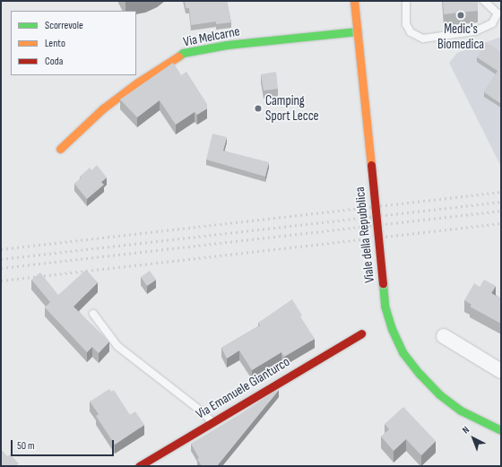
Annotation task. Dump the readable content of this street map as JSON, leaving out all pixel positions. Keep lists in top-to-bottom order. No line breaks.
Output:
{"streets":{"street":["Via Melcarne","Viale della Repubblica","Via Emanuele Gianturco"]},"crossings":[["Via Melcarne","Viale della Repubblica"]],"places":["Medic's Biomedica","Camping Sport Lecce"],"legend":["Scorrevole","Lento","Coda"],"scale_bar":"50 m","north":"top left"}
